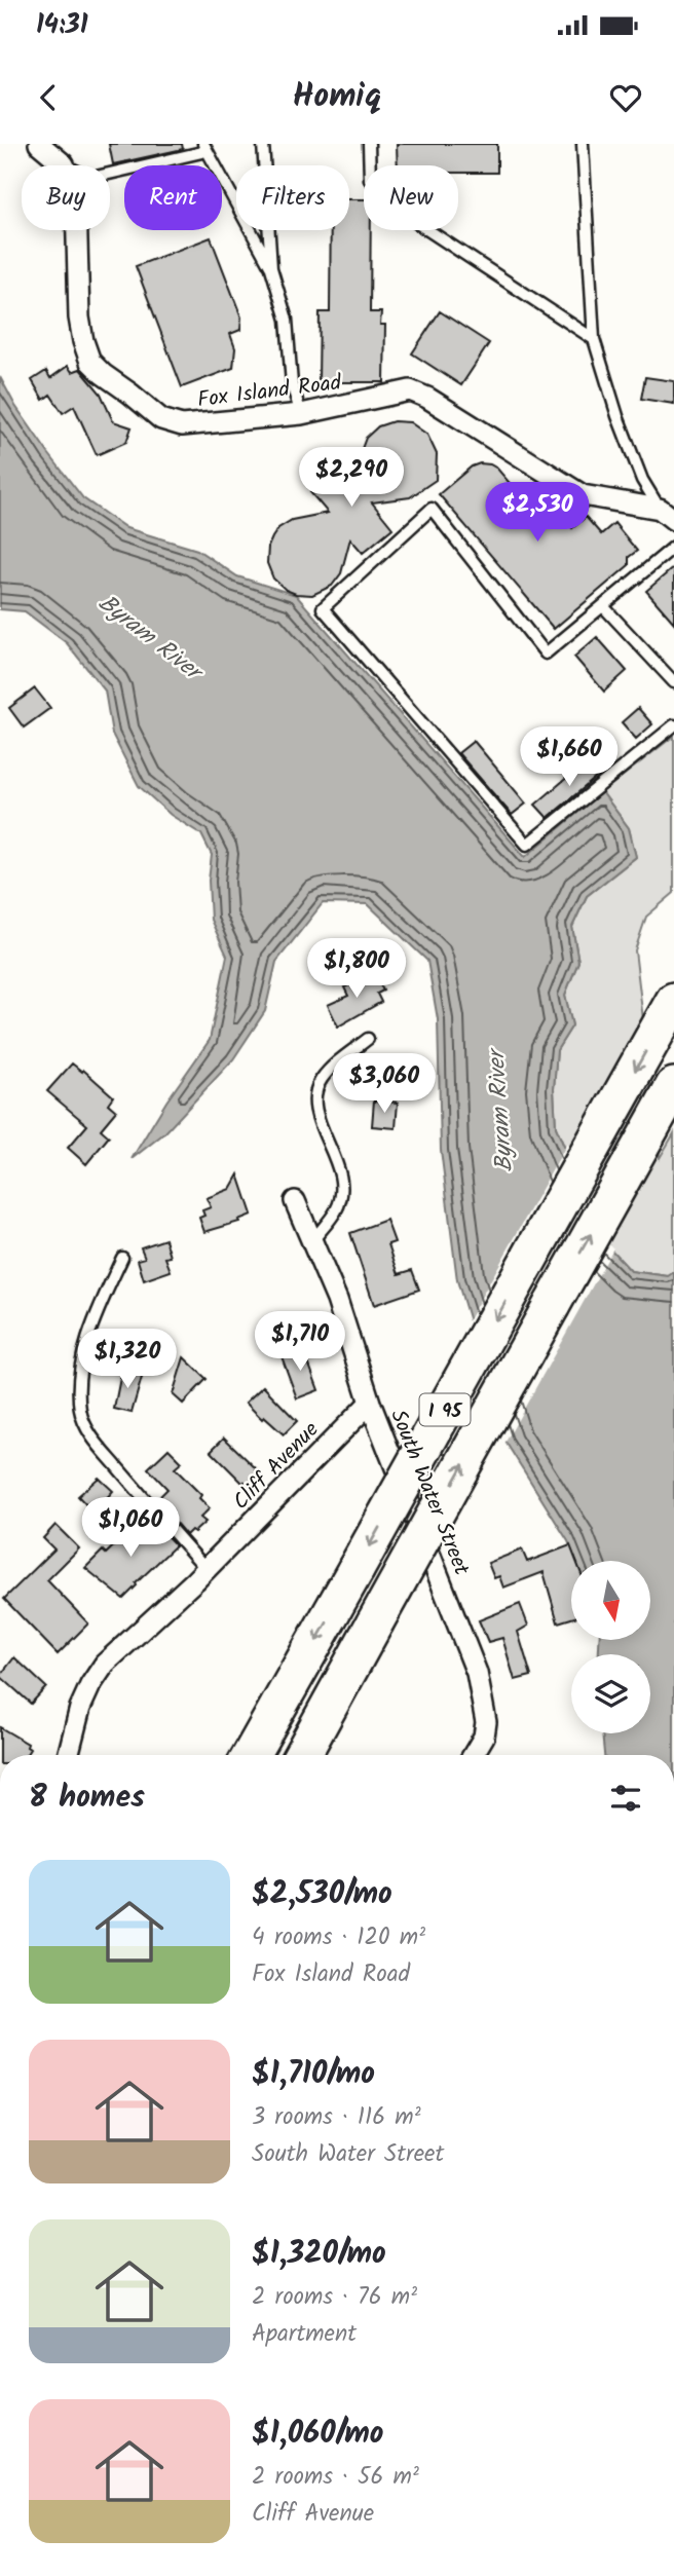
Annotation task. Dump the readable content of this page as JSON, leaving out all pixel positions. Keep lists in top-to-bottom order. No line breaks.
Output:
{"streets":{"highway":["I 95"],"street":["Fox Island Road","Cliff Avenue","South Water Street"]},"crossings":[["Cliff Avenue","South Water Street"]],"water":["Byram River"],"north":"bottom","page":{"status":"14:31","header":"Homiq","chip":["Buy","Rent","Filters","New"],"price":["$2,290","$2,530","$1,660","$1,800","$3,060","$1,710","$1,320","$1,060"],"heading":"8 homes","list":[{"name":"$2,530/mo","note":"4 rooms · 120 m² · Fox Island Road"},{"name":"$1,710/mo","note":"3 rooms · 116 m² · South Water Street"},{"name":"$1,320/mo","note":"2 rooms · 76 m² · Apartment"},{"name":"$1,060/mo","note":"2 rooms · 56 m² · Cliff Avenue"}]}}
